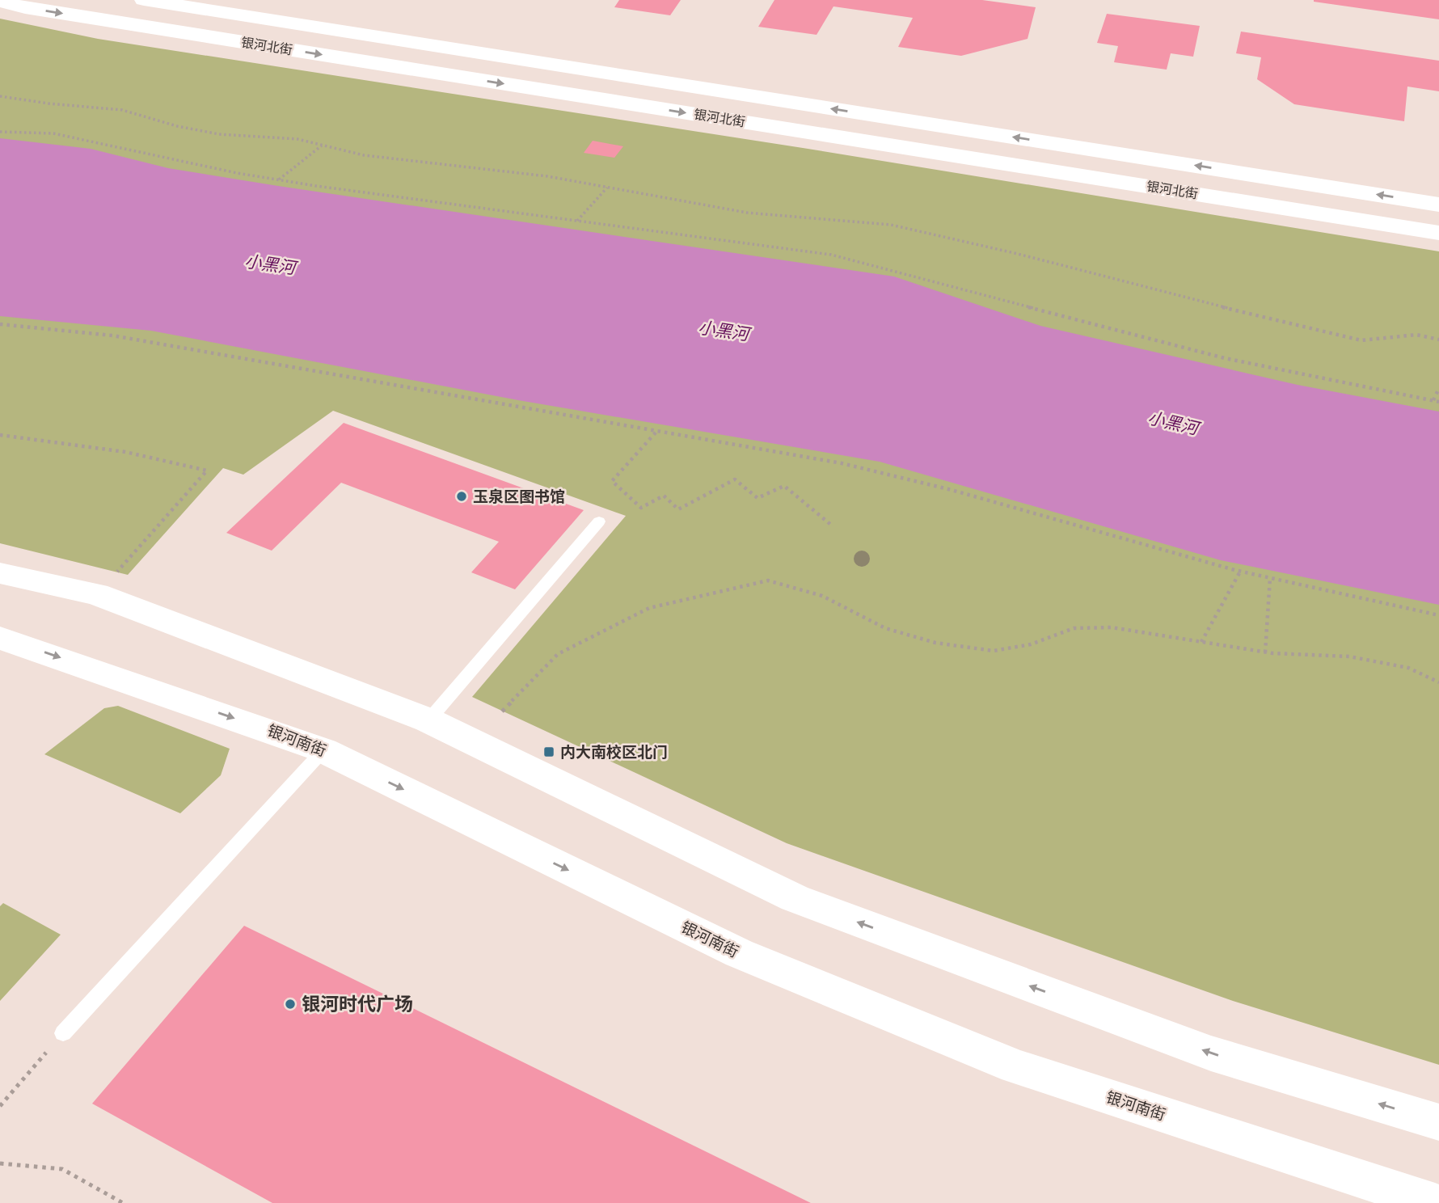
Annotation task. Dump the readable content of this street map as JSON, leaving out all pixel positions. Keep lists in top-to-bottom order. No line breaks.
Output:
{"streets":{"main road":["银河北街","银河南街"]},"water":["小黑河"],"places":{"other":["玉泉区图书馆","银河时代广场"],"transit":["内大南校区北门"]}}
